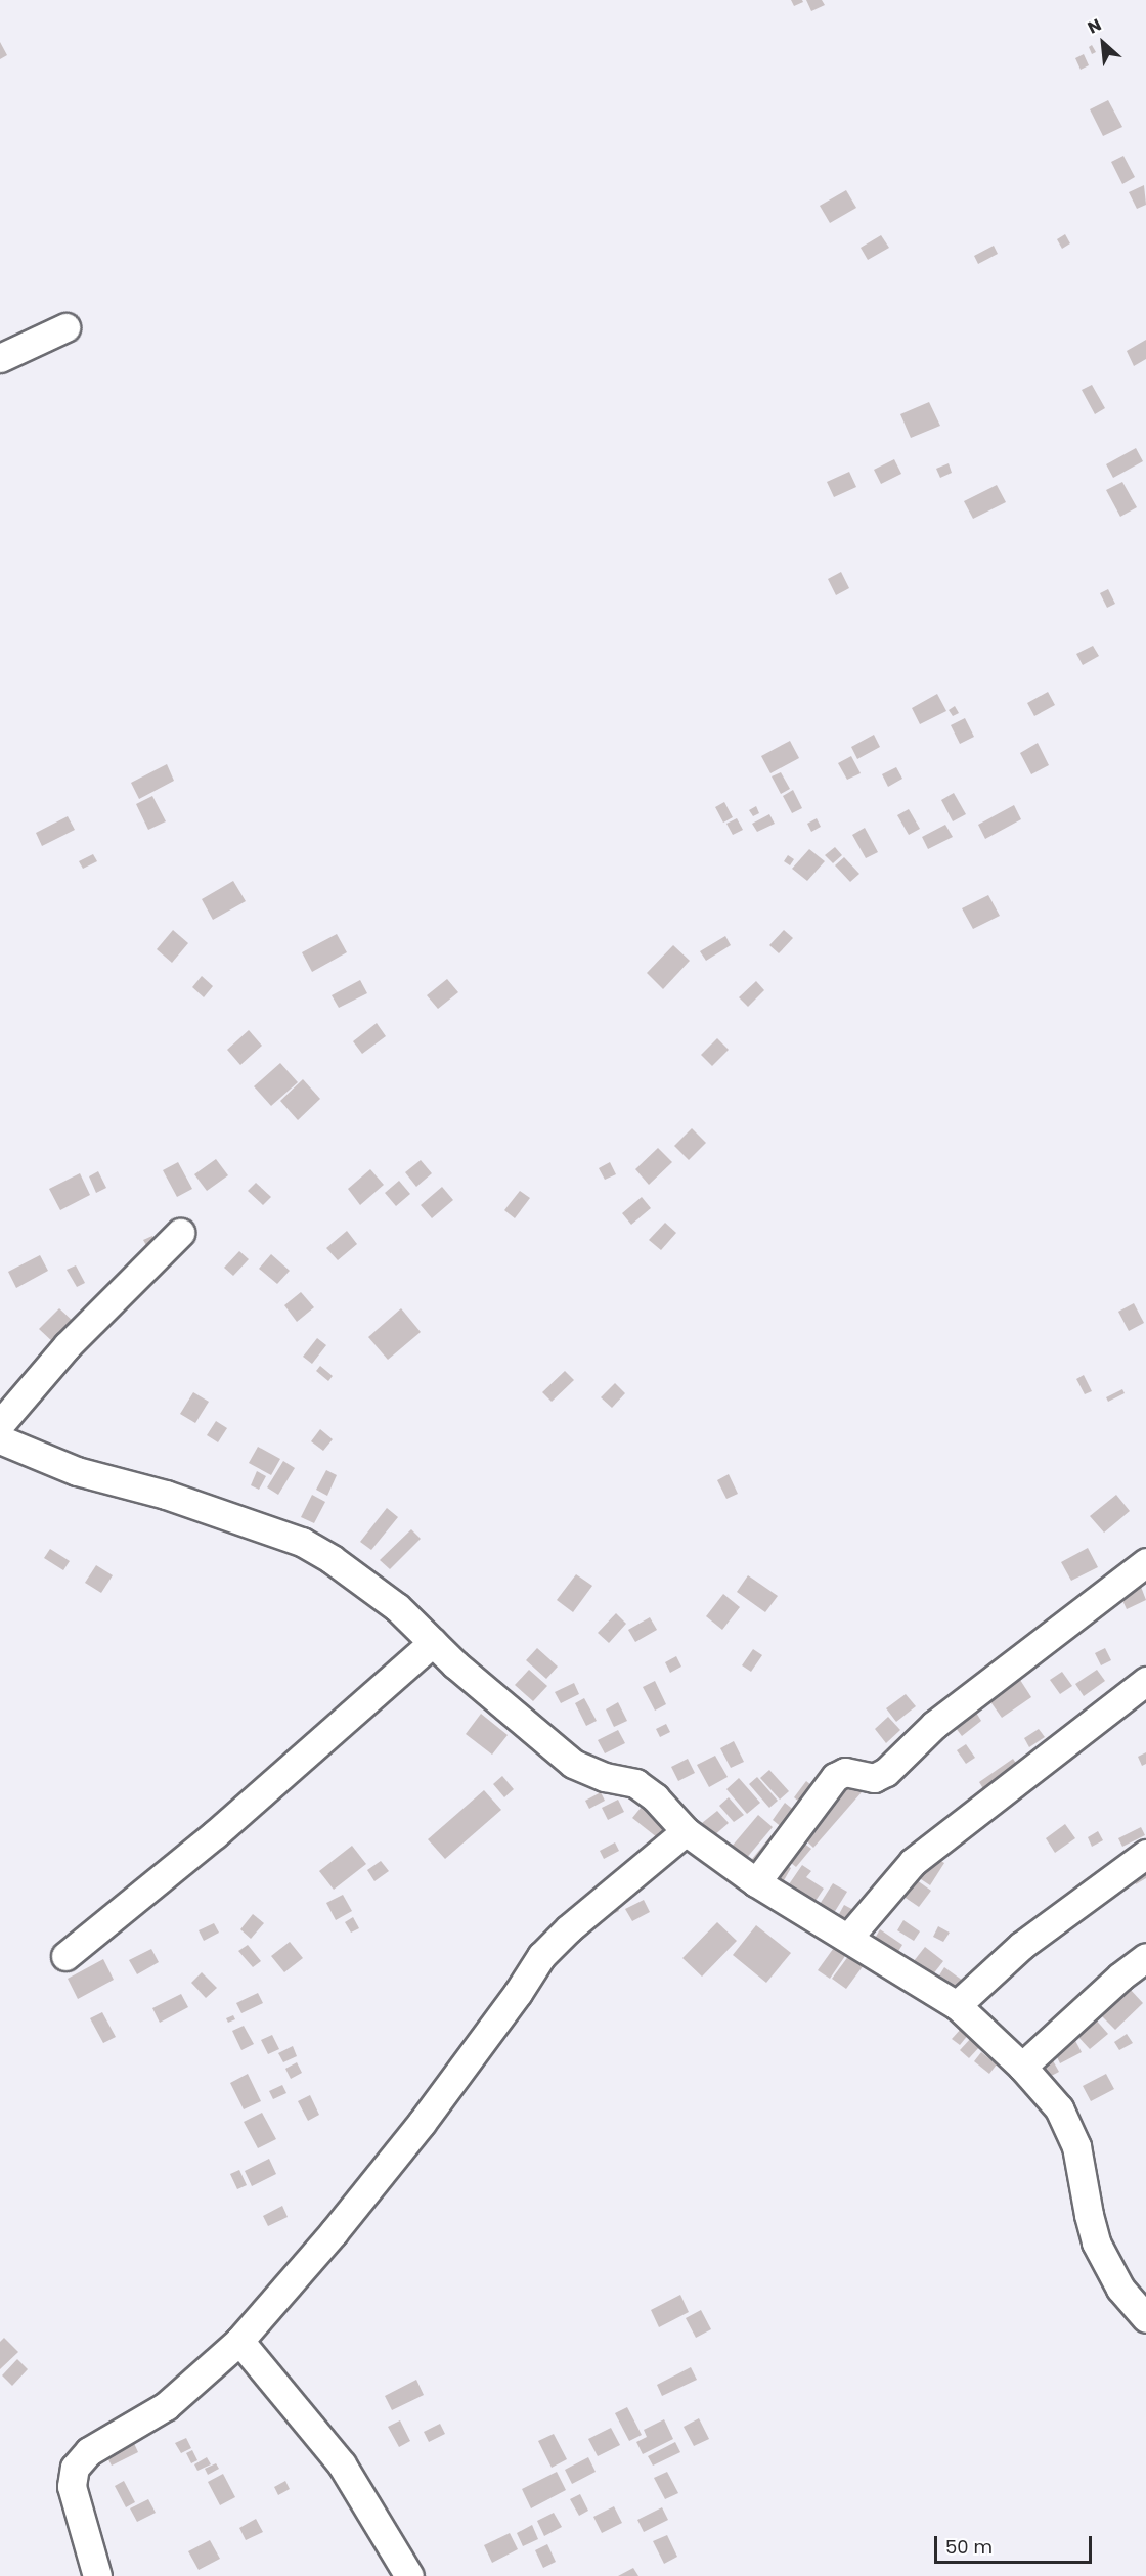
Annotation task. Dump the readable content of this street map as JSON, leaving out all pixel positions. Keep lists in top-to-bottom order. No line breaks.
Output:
{"scale_bar":"50 m","north":"top left"}
